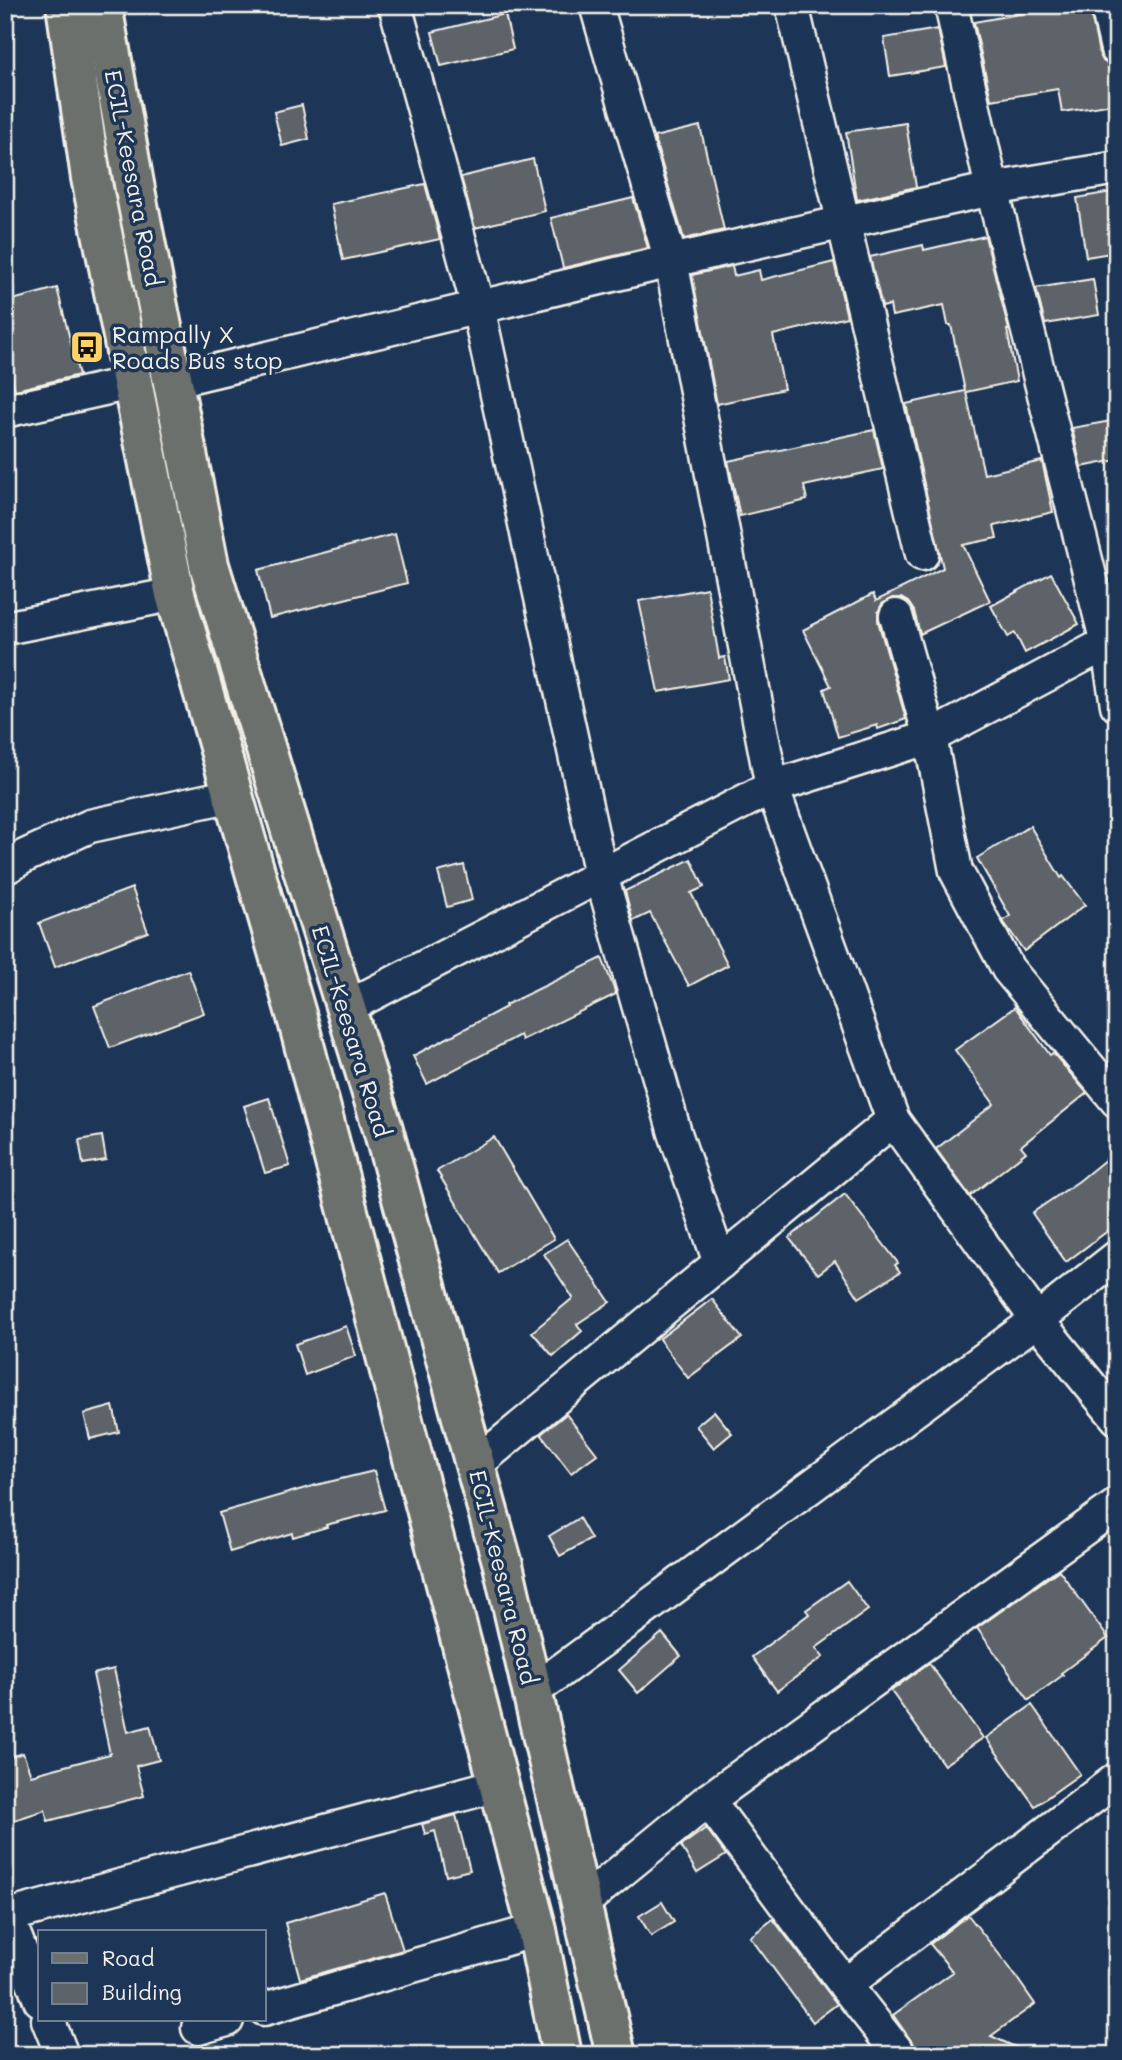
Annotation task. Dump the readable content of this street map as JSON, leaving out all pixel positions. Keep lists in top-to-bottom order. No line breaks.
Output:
{"streets":{"main road":["ECIL-Keesara Road"]},"places":{"bus stop":["Rampally X Roads Bus stop"]},"legend":["Road","Building"]}
